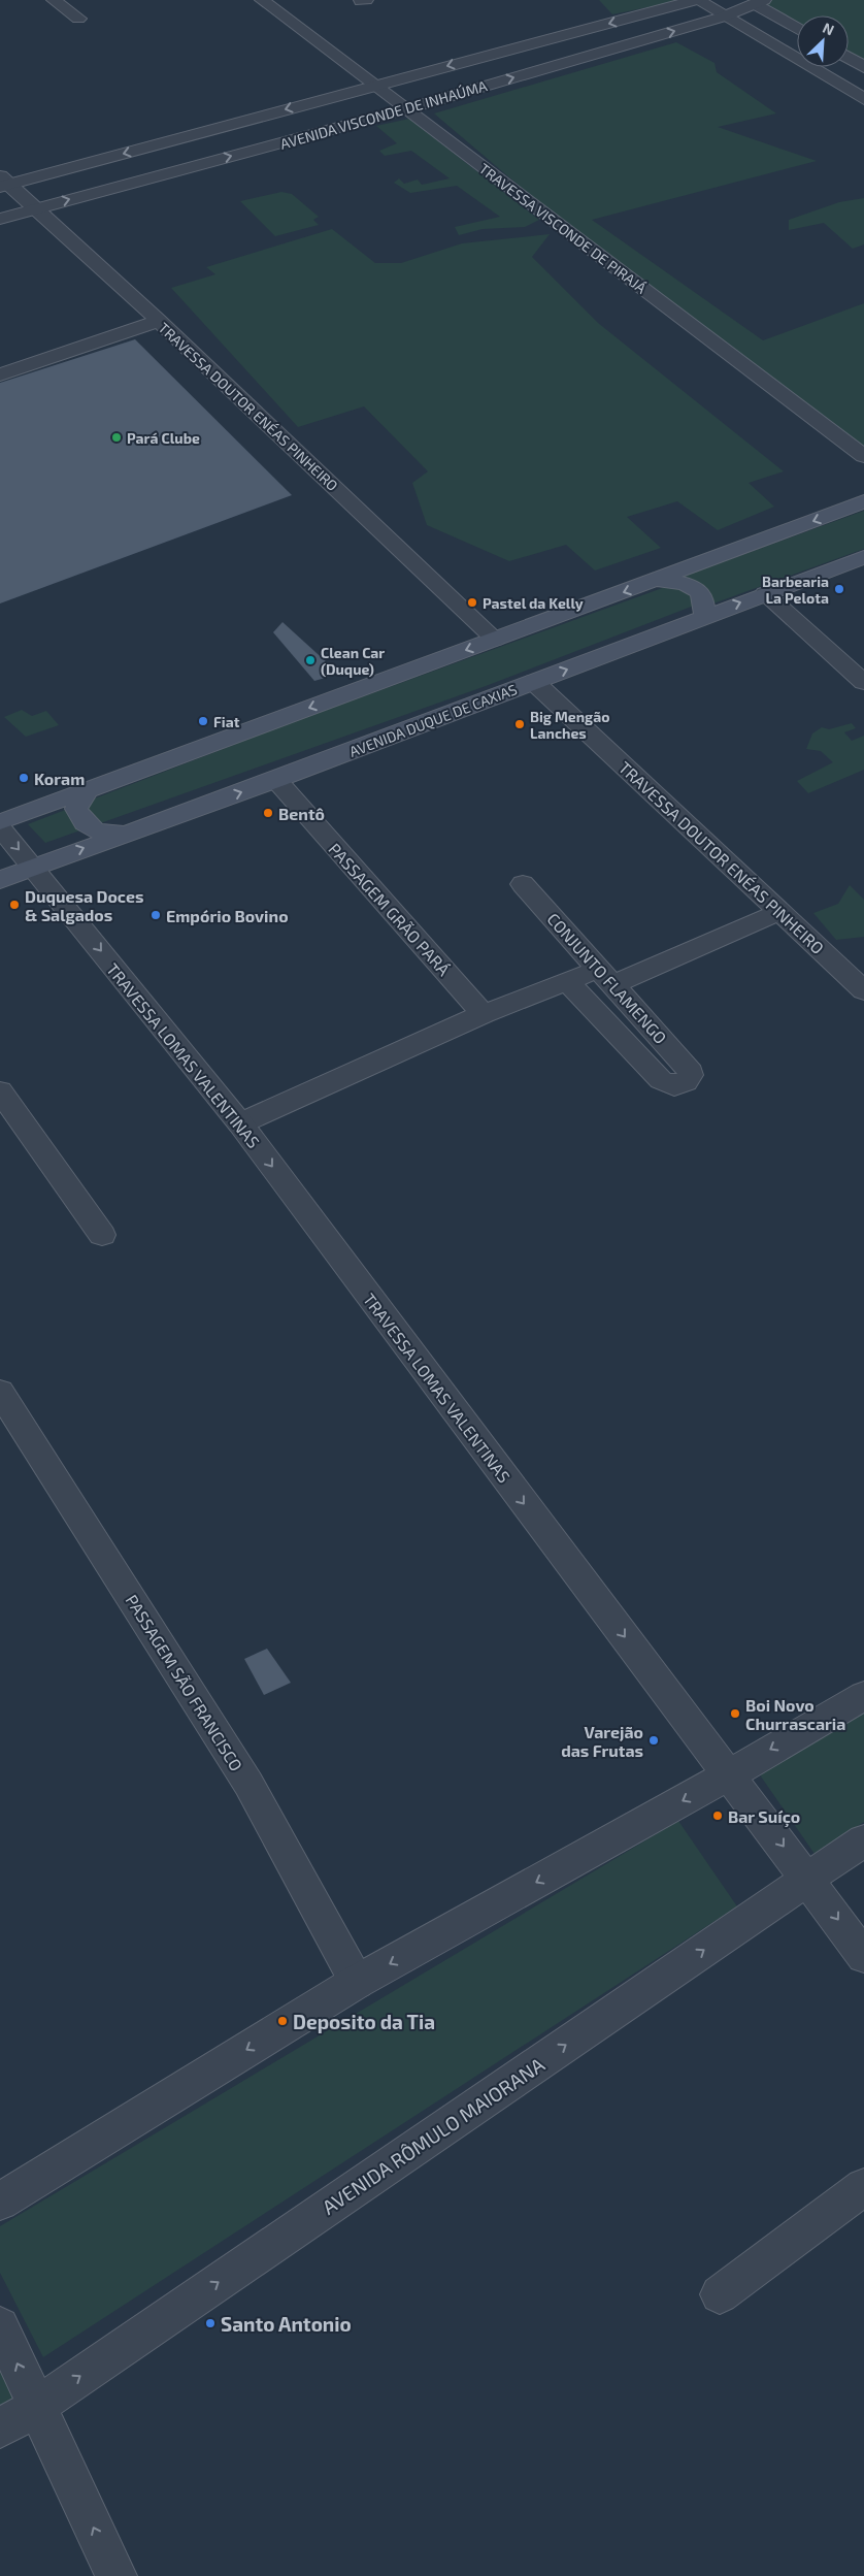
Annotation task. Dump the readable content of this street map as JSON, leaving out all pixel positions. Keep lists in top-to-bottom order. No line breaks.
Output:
{"streets":{"main road":["AVENIDA DUQUE DE CAXIAS"],"street":["AVENIDA VISCONDE DE INHAÚMA","TRAVESSA VISCONDE DE PIRAJÁ","TRAVESSA DOUTOR ENÉAS PINHEIRO","PASSAGEM GRÃO PARÁ","CONJUNTO FLAMENGO","TRAVESSA LOMAS VALENTINAS","PASSAGEM SÃO FRANCISCO","AVENIDA RÔMULO MAIORANA"]},"crossings":[["AVENIDA VISCONDE DE INHAÚMA","TRAVESSA VISCONDE DE PIRAJÁ"],["AVENIDA VISCONDE DE INHAÚMA","TRAVESSA DOUTOR ENÉAS PINHEIRO"],["TRAVESSA DOUTOR ENÉAS PINHEIRO","AVENIDA DUQUE DE CAXIAS"],["AVENIDA DUQUE DE CAXIAS","PASSAGEM GRÃO PARÁ"],["AVENIDA DUQUE DE CAXIAS","TRAVESSA LOMAS VALENTINAS"],["TRAVESSA LOMAS VALENTINAS","AVENIDA RÔMULO MAIORANA"]],"one_way":["TRAVESSA LOMAS VALENTINAS"],"places":["Pará Clube","Barbearia La Pelota","Pastel da Kelly","Clean Car (Duque)","Fiat","Big Mengão Lanches","Koram","Bentô","Duquesa Doces & Salgados","Empório Bovino","Boi Novo Churrascaria","Varejão das Frutas","Bar Suíço","Deposito da Tia","Santo Antonio"],"north":"top right"}
